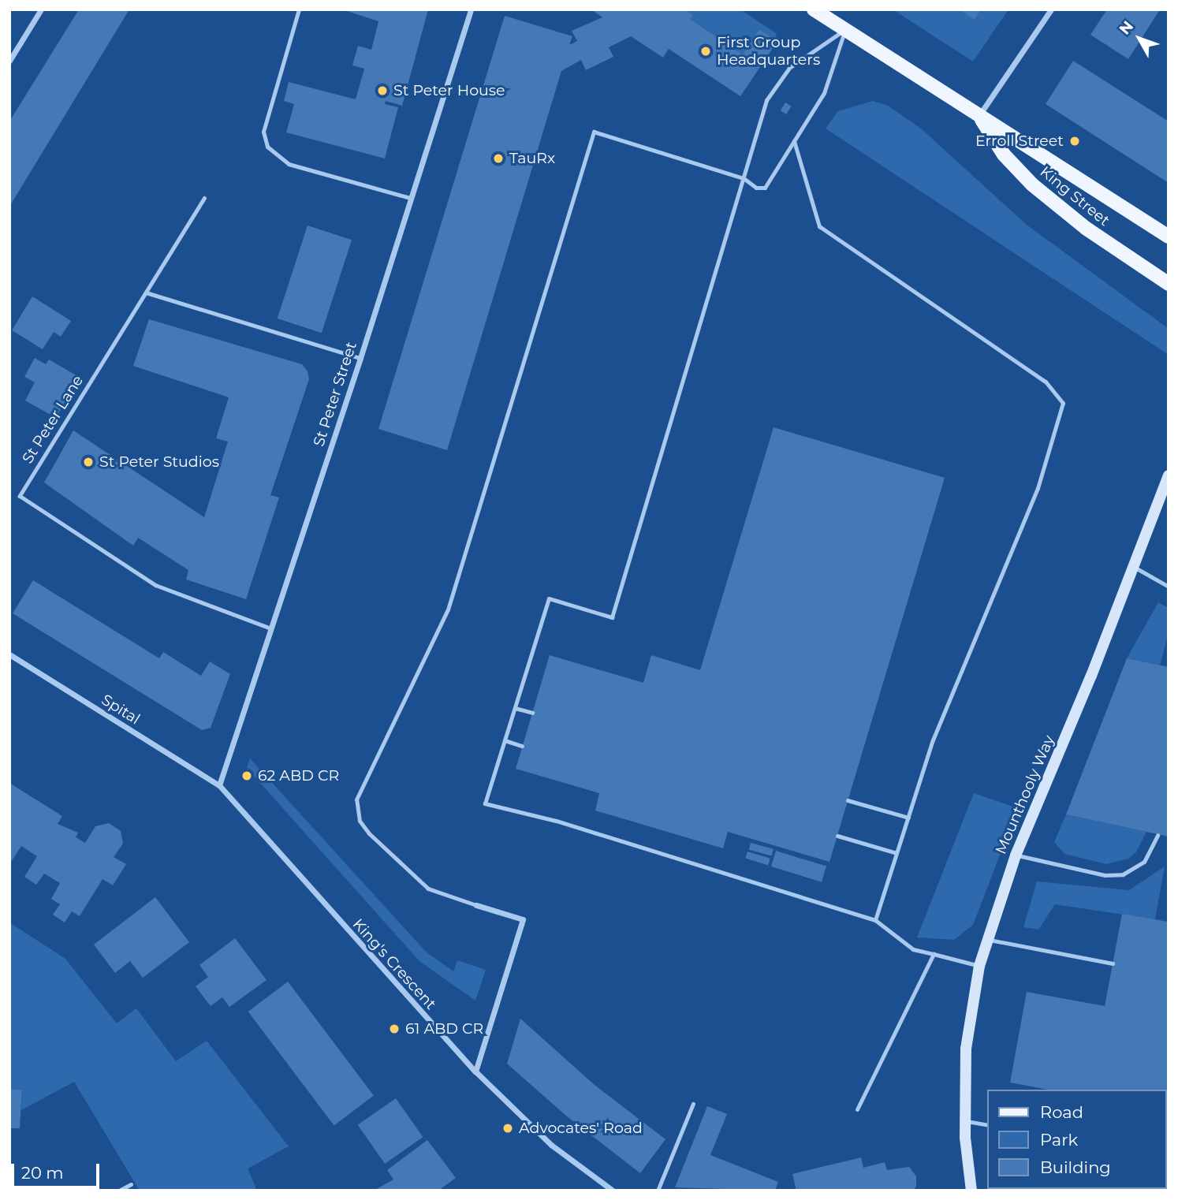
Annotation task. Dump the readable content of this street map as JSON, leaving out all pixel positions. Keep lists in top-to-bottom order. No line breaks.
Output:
{"streets":{"main road":["King Street","Mounthooly Way"],"street":["St Peter Street","Spital","King's Crescent"],"lane":["St Peter Lane"]},"crossings":[["St Peter Street","St Peter Lane"],["St Peter Street","Spital"],["St Peter Street","King's Crescent"],["Spital","King's Crescent"]],"places":["First Group Headquarters","St Peter House","Erroll Street","TauRx","St Peter Studios","62 ABD CR","61 ABD CR","Advocates' Road"],"legend":["Road","Park","Building"],"scale_bar":"20 m","north":"top left"}
